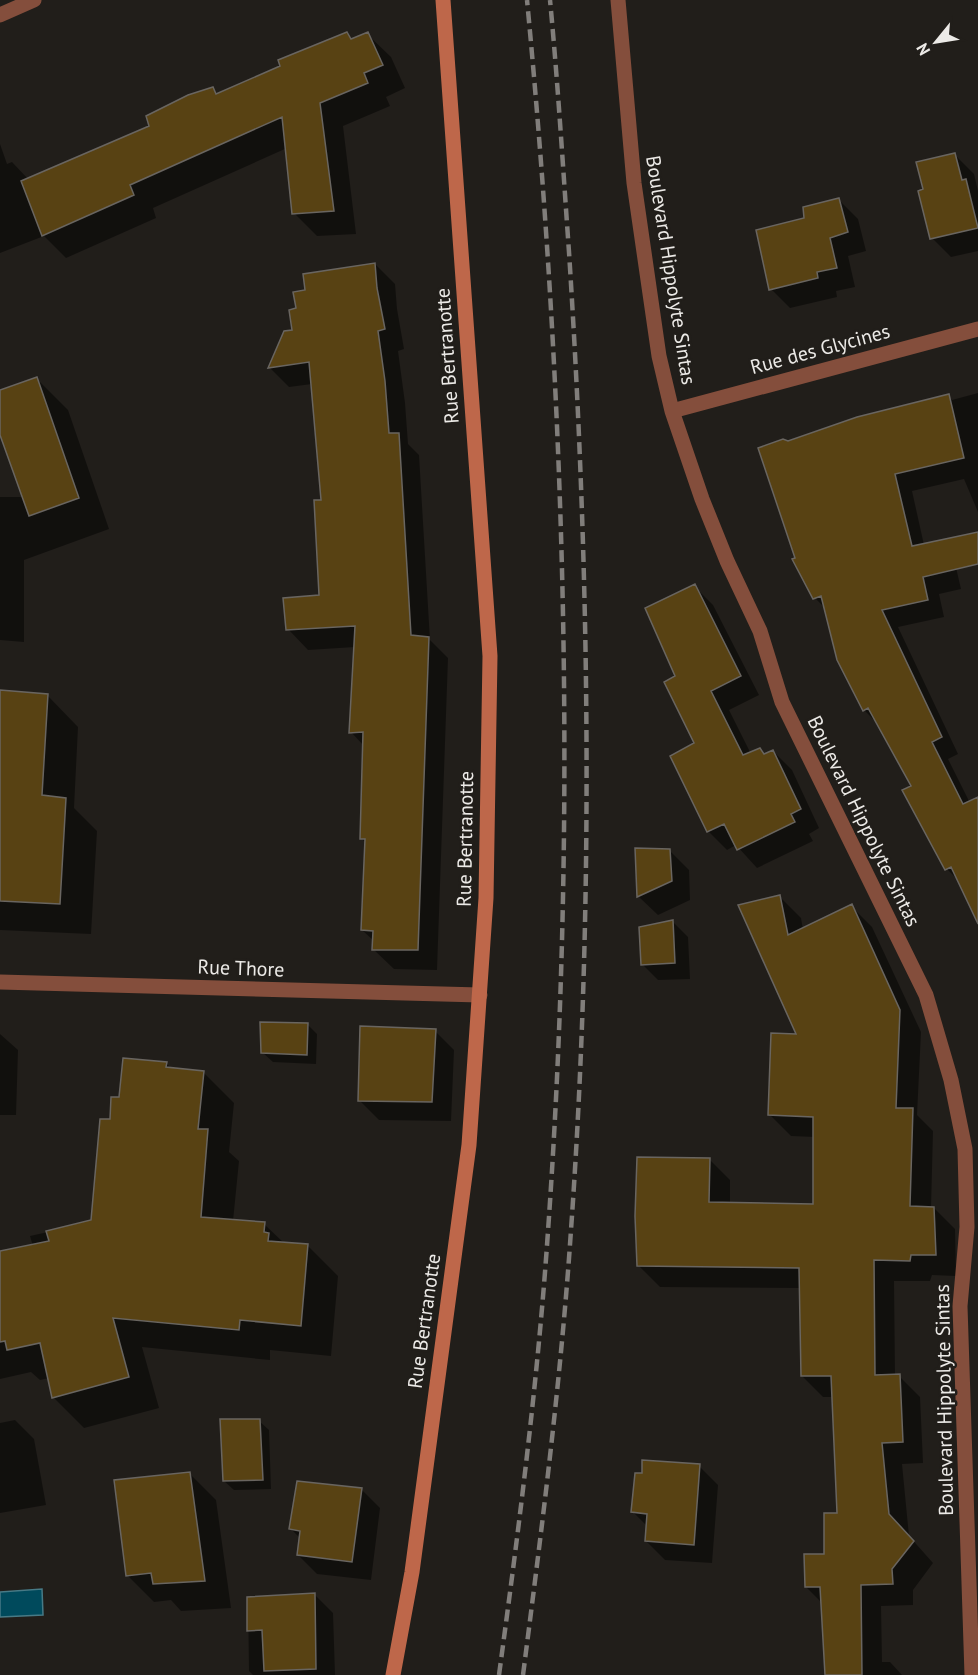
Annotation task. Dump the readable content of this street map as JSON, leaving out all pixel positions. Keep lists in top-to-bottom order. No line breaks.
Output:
{"streets":{"street":["Boulevard Hippolyte Sintas","Rue des Glycines","Rue Bertranotte","Rue Thore"]},"crossings":[["Boulevard Hippolyte Sintas","Rue des Glycines"],["Rue Bertranotte","Rue Thore"]],"north":"bottom left"}
